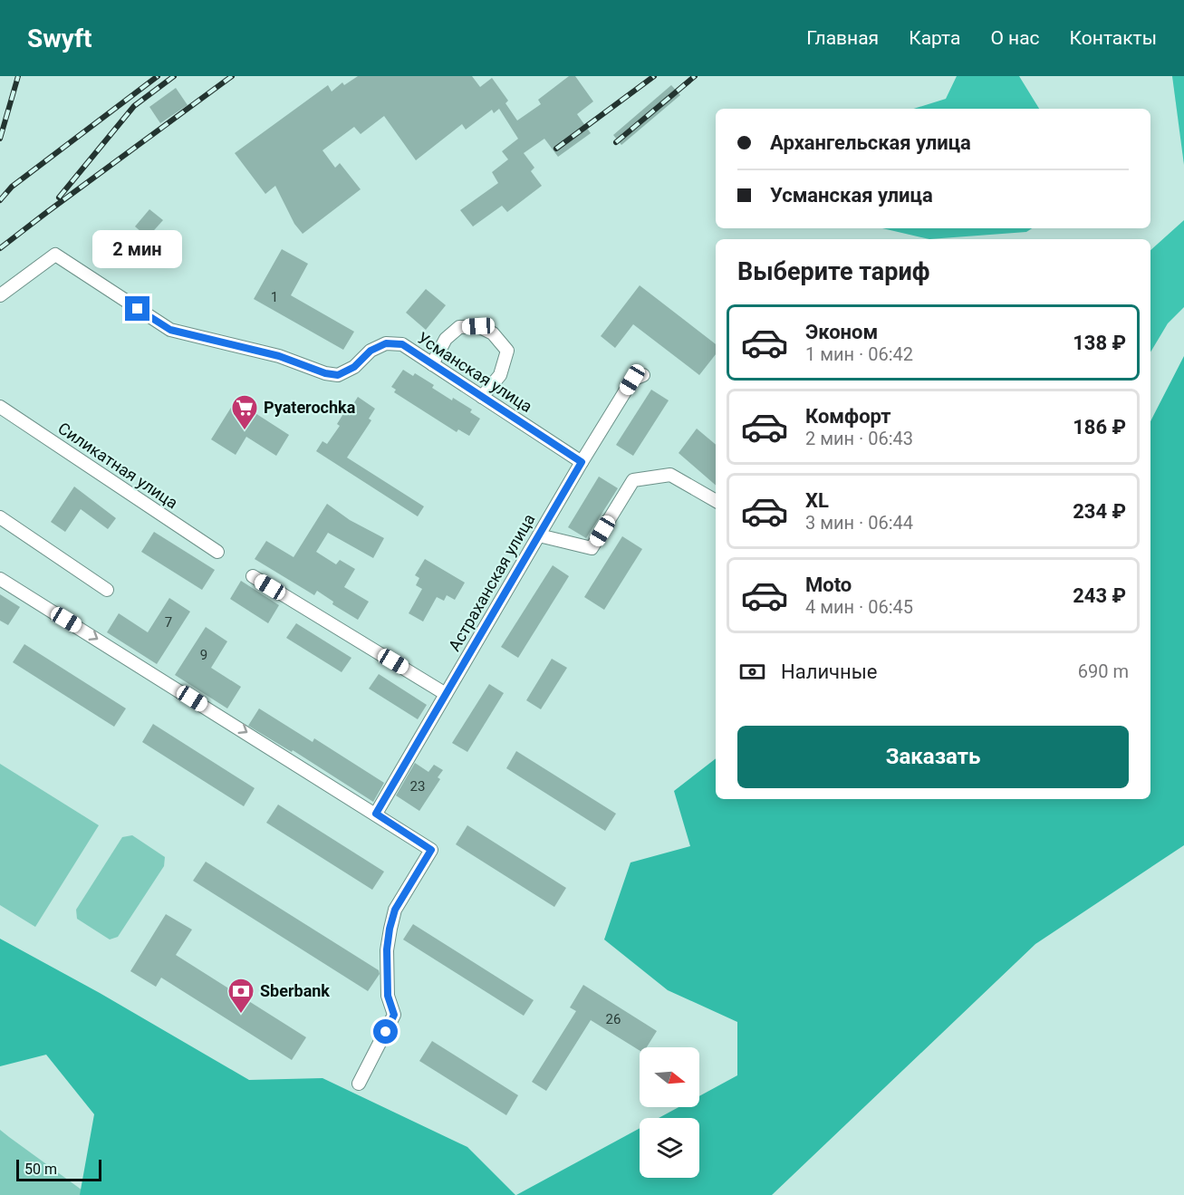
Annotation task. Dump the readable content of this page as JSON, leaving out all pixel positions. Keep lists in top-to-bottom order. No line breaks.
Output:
{"streets":{"street":["Усманская улица","Силикатная улица","Астраханская улица"]},"crossings":[["Усманская улица","Астраханская улица"]],"places":{"supermarket":["Pyaterochka"],"bank":["Sberbank"]},"house_numbers":["1","7","9","23","26"],"scale_bar":"50 m","north":"right","page":{"header":"Swyft","nav":["Главная","Карта","О нас","Контакты"],"banner":["Архангельская улица","Усманская улица"],"bubble":"2 мин","heading":"Выберите тариф","list":[{"name":"Эконом","note":"1 мин · 06:42","value":"138 ₽"},{"name":"Комфорт","note":"2 мин · 06:43","value":"186 ₽"},{"name":"XL","note":"3 мин · 06:44","value":"234 ₽"},{"name":"Moto","note":"4 мин · 06:45","value":"243 ₽"}],"pay":["Наличные","690 m"],"buttons":"Заказать","scale":"50 m"}}
